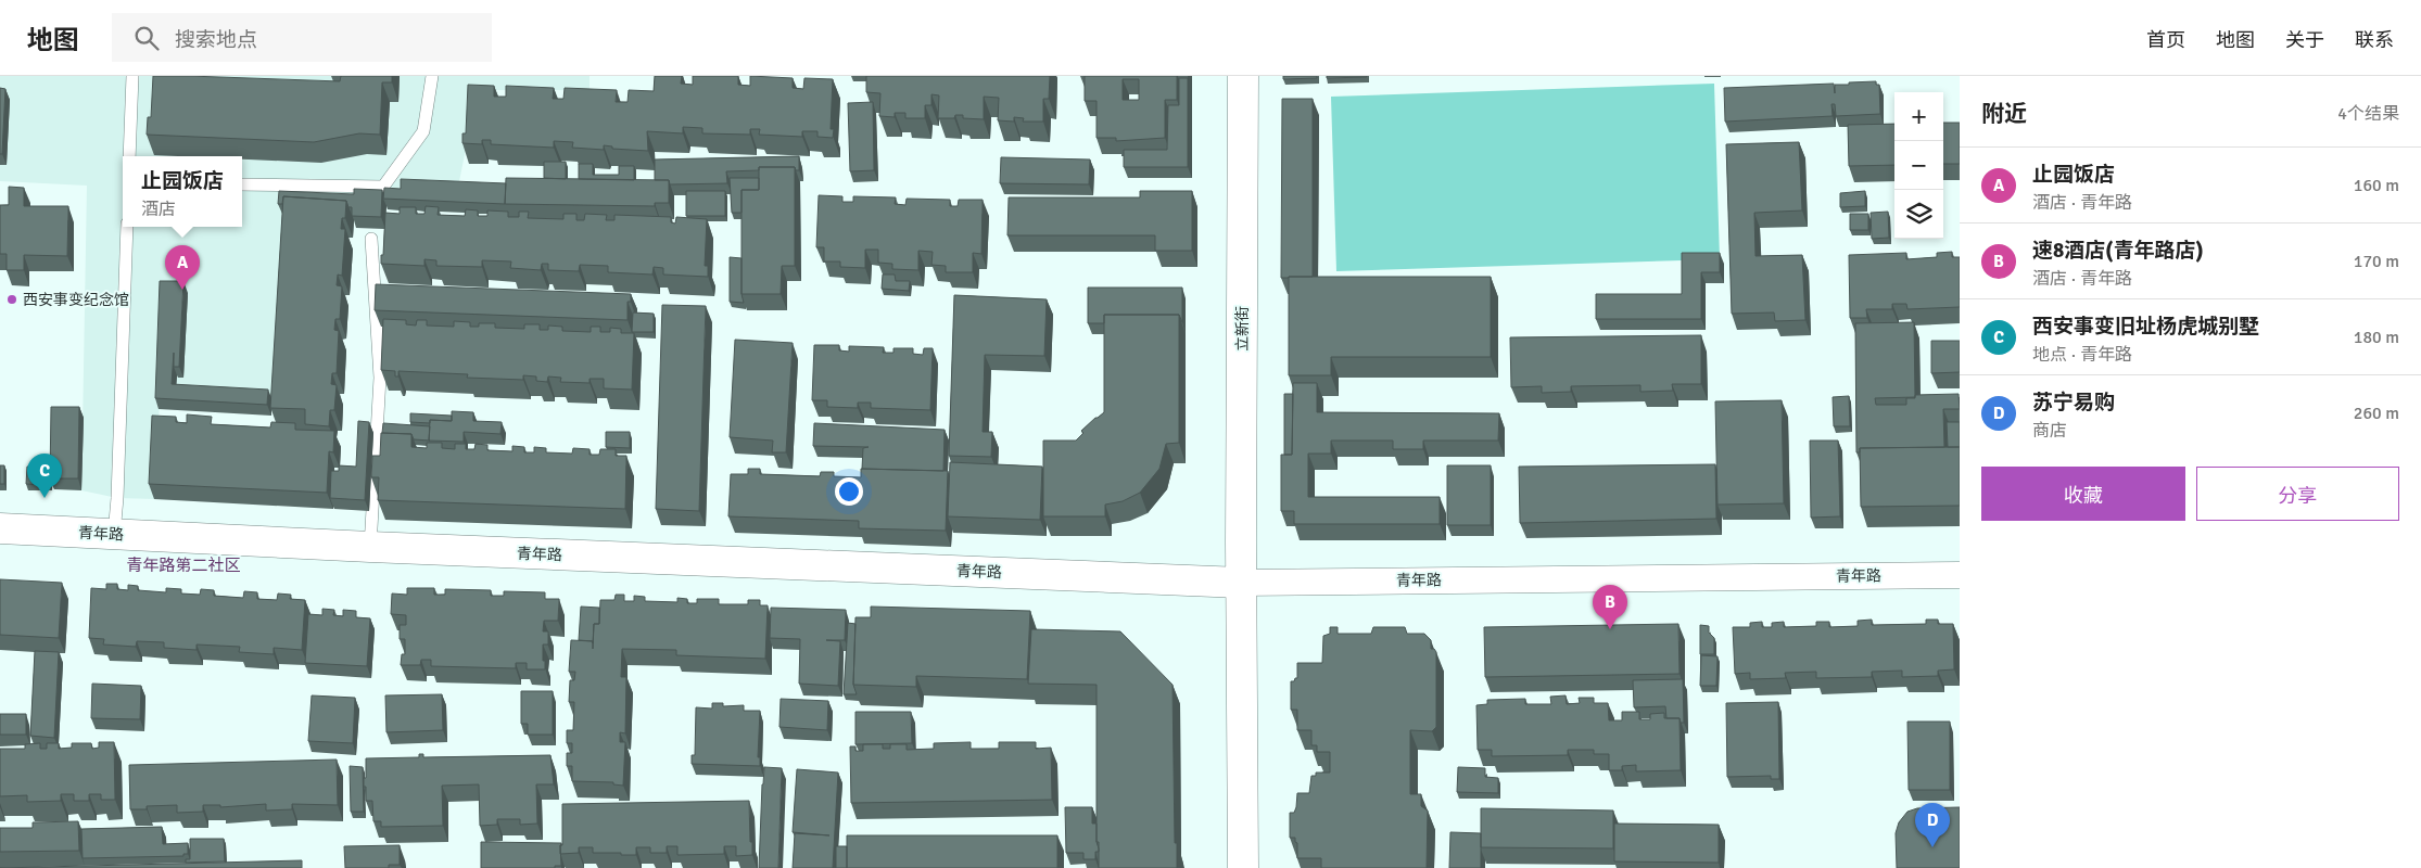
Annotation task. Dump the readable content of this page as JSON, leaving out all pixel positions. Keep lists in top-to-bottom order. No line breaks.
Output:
{"streets":{"street":["立新街","青年路"]},"crossings":[["立新街","青年路"]],"districts":["青年路第二社区"],"places":["西安事变纪念馆"],"page":{"header":"地图","search":"搜索地点","nav":["首页","地图","关于","联系"],"heading":["附近","4个结果"],"map_buttons":["+","−"],"list":[{"mark":"A","name":"止园饭店","note":"酒店 · 青年路","value":"160 m"},{"mark":"B","name":"速8酒店(青年路店)","note":"酒店 · 青年路","value":"170 m"},{"mark":"C","name":"西安事变旧址杨虎城别墅","note":"地点 · 青年路","value":"180 m"},{"mark":"D","name":"苏宁易购","note":"商店","value":"260 m"}],"popup":["止园饭店","酒店"],"pins":["A","C","B","D"],"buttons":["收藏","分享"]}}
